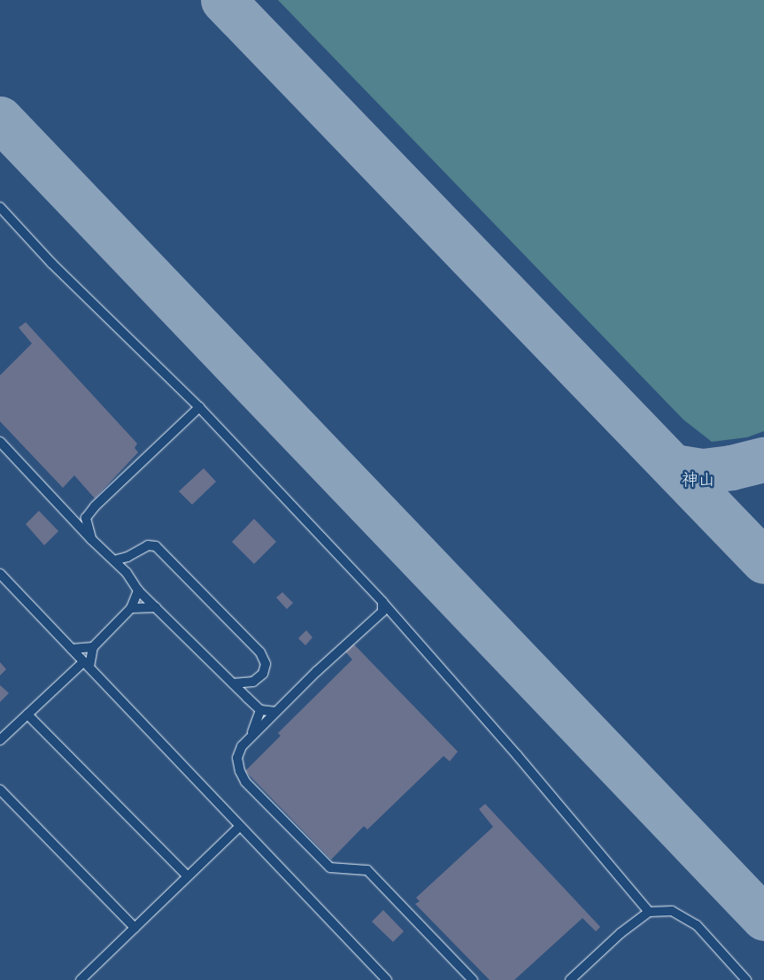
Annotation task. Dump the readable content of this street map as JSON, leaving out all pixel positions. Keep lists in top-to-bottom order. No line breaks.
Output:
{"districts":["神山"]}
